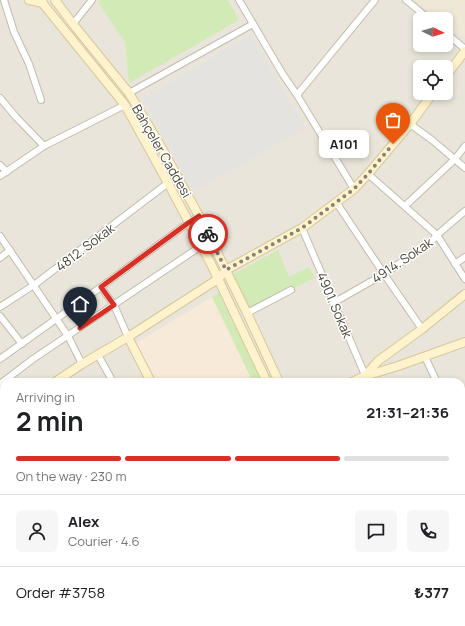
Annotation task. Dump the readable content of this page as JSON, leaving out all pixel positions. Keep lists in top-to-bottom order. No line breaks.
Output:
{"streets":{"street":["Bahçeler Caddesi","4812. Sokak","4914. Sokak","4901. Sokak"]},"crossings":[["Bahçeler Caddesi","4812. Sokak"],["4914. Sokak","4901. Sokak"]],"places":["A101"],"north":"right","page":{"bubble":"A101","heading":["2 min","Arriving in","21:31–21:36"],"panel":["Alex","Courier · 4.6","Order #3758","₺377"],"bar":"On the way · 230 m"}}
